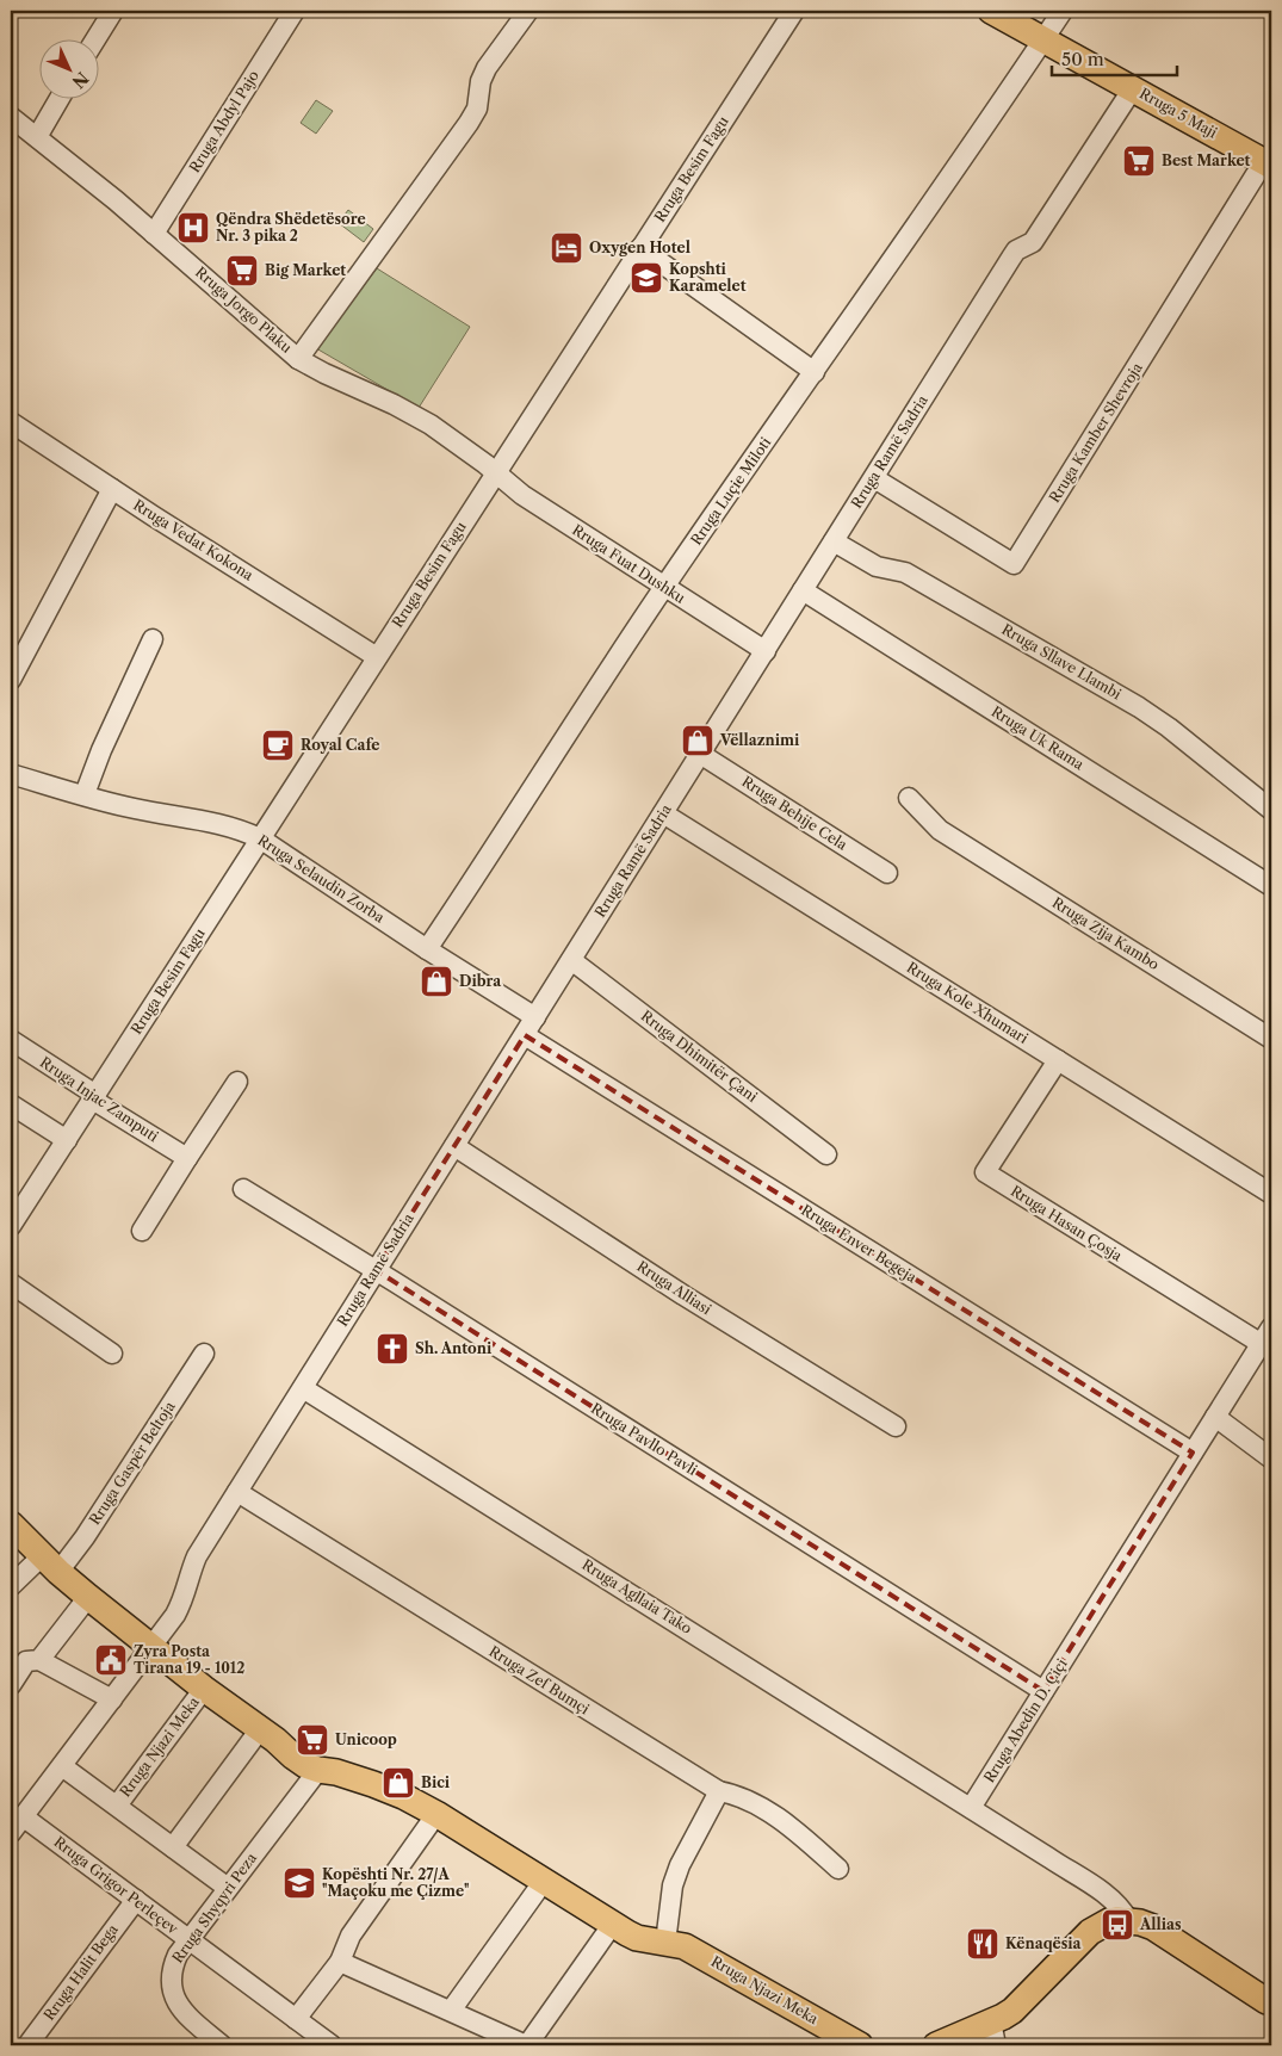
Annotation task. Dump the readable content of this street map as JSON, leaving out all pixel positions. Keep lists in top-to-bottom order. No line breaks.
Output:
{"streets":{"main road":["Rruga 5 Maji","Rruga Njazi Meka"],"street":["Rruga Abdyl Pajo","Rruga Besim Fagu","Rruga Jorgo Plaku","Rruga Kamber Shevroja","Rruga Ramë Sadria","Rruga Luçie Miloti","Rruga Vedat Kokona","Rruga Fuat Dushku","Rruga Sllave Llambi","Rruga Uk Rama","Rruga Behije Cela","Rruga Selaudin Zorba","Rruga Zija Kambo","Rruga Kole Xhumari","Rruga Dhimitër Çani","Rruga Injac Zamputi","Rruga Hasan Çosja","Rruga Enver Begeja","Rruga Alliasi","Rruga Pavllo Pavli","Rruga Gaspër Beltoja","Rruga Agllaia Tako","Rruga Zef Bumçi","Rruga Abedin D. Çiçi","Rruga Grigor Perleçev","Rruga Shyqyri Peza","Rruga Halit Bega"]},"crossings":[["Rruga 5 Maji","Rruga Kamber Shevroja"],["Rruga 5 Maji","Rruga Ramë Sadria"],["Rruga 5 Maji","Rruga Luçie Miloti"],["Rruga Abdyl Pajo","Rruga Jorgo Plaku"],["Rruga Besim Fagu","Rruga Jorgo Plaku"],["Rruga Besim Fagu","Rruga Vedat Kokona"],["Rruga Besim Fagu","Rruga Fuat Dushku"],["Rruga Besim Fagu","Rruga Selaudin Zorba"],["Rruga Besim Fagu","Rruga Injac Zamputi"],["Rruga Jorgo Plaku","Rruga Fuat Dushku"],["Rruga Kamber Shevroja","Rruga Ramë Sadria"],["Rruga Ramë Sadria","Rruga Fuat Dushku"],["Rruga Ramë Sadria","Rruga Sllave Llambi"],["Rruga Ramë Sadria","Rruga Uk Rama"],["Rruga Ramë Sadria","Rruga Behije Cela"],["Rruga Ramë Sadria","Rruga Selaudin Zorba"],["Rruga Ramë Sadria","Rruga Kole Xhumari"],["Rruga Ramë Sadria","Rruga Dhimitër Çani"],["Rruga Ramë Sadria","Rruga Enver Begeja"],["Rruga Ramë Sadria","Rruga Alliasi"],["Rruga Ramë Sadria","Rruga Pavllo Pavli"],["Rruga Ramë Sadria","Rruga Agllaia Tako"],["Rruga Ramë Sadria","Rruga Zef Bumçi"],["Rruga Ramë Sadria","Rruga Njazi Meka"],["Rruga Ramë Sadria","Rruga Grigor Perleçev"],["Rruga Luçie Miloti","Rruga Fuat Dushku"],["Rruga Luçie Miloti","Rruga Selaudin Zorba"],["Rruga Kole Xhumari","Rruga Hasan Çosja"],["Rruga Hasan Çosja","Rruga Abedin D. Çiçi"],["Rruga Enver Begeja","Rruga Abedin D. Çiçi"],["Rruga Pavllo Pavli","Rruga Abedin D. Çiçi"],["Rruga Gaspër Beltoja","Rruga Njazi Meka"],["Rruga Agllaia Tako","Rruga Abedin D. Çiçi"],["Rruga Njazi Meka","Rruga Shyqyri Peza"],["Rruga Grigor Perleçev","Rruga Shyqyri Peza"],["Rruga Grigor Perleçev","Rruga Halit Bega"]],"places":{"supermarket":["Best Market","Big Market","Unicoop"],"hospital":["Qëndra Shëdetësore Nr. 3 pika 2"],"hotel":["Oxygen Hotel"],"school or university":["Kopshti Karamelet","Kopështi Nr. 27/A \"Maçoku me Çizme\""],"shop":["Vëllaznimi","Dibra","Bici"],"cafe":["Royal Cafe"],"church":["Sh. Antoni"],"public building":["Zyra Posta Tirana 19 - 1012"],"bus stop":["Allias"],"restaurant":["Kënaqësia"]},"scale_bar":"50 m","north":"bottom right"}
